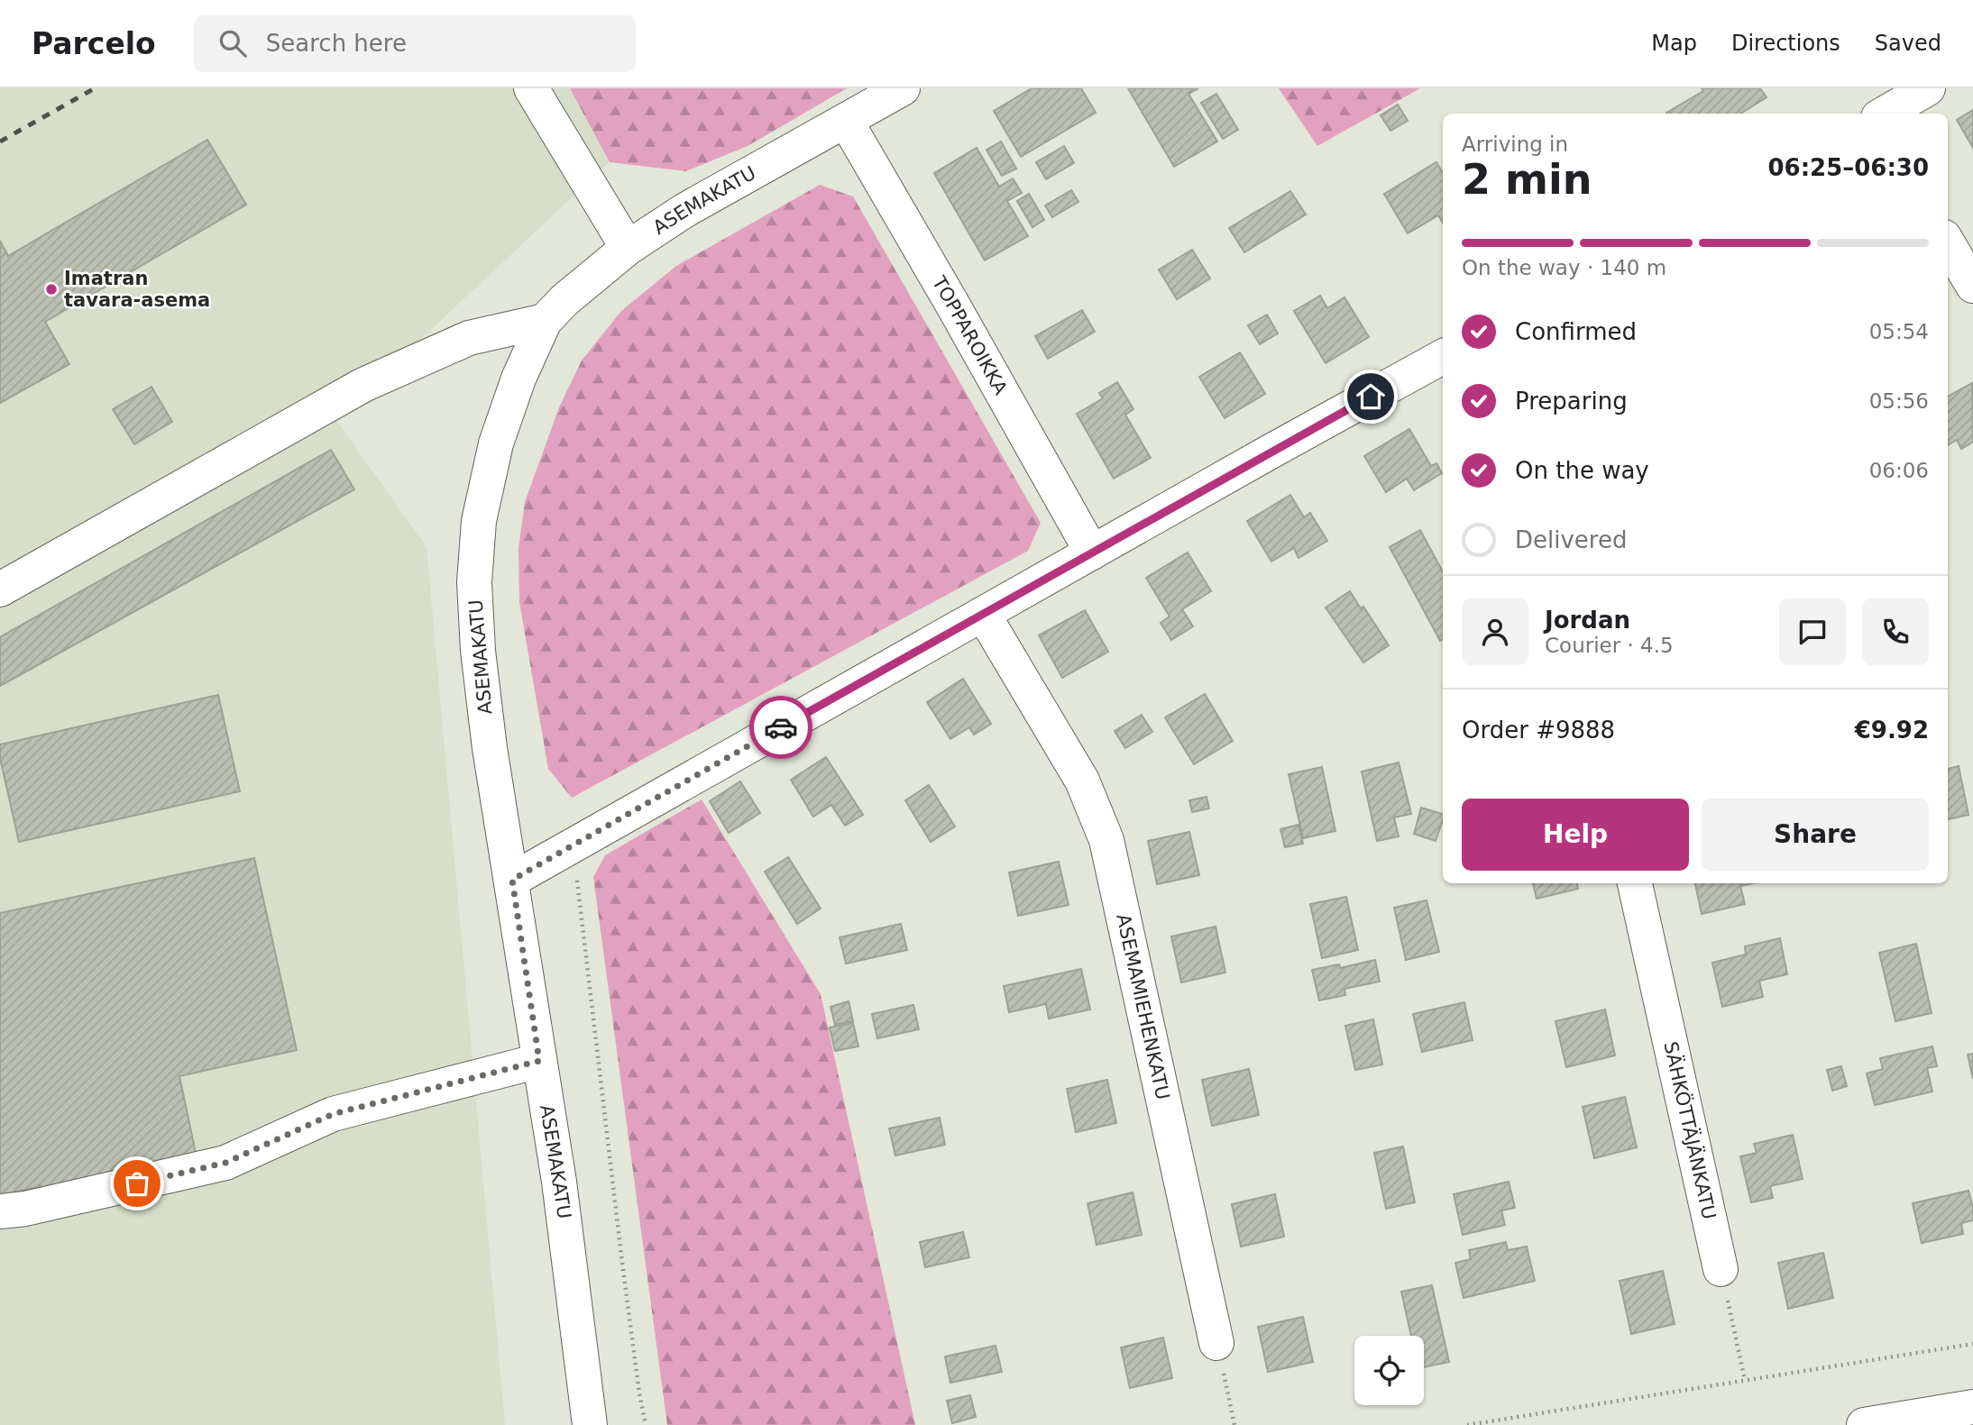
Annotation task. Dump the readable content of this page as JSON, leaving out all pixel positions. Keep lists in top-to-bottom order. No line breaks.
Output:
{"streets":{"street":["ASEMAKATU","TOPPAROIKKA","ASEMAMIEHENKATU","SÄHKÖTTÄJÄNKATU"]},"crossings":[["ASEMAKATU","TOPPAROIKKA"]],"places":["Imatran tavara-asema"],"page":{"header":"Parcelo","search":"Search here","nav":["Map","Directions","Saved"],"heading":["2 min","Arriving in","06:25–06:30"],"panel":["Jordan","Courier · 4.5","Order #9888","€9.92"],"bar":"On the way · 140 m","list":[["Confirmed","05:54"],["Preparing","05:56"],["On the way","06:06"],"Delivered"],"buttons":["Help","Share"]}}
